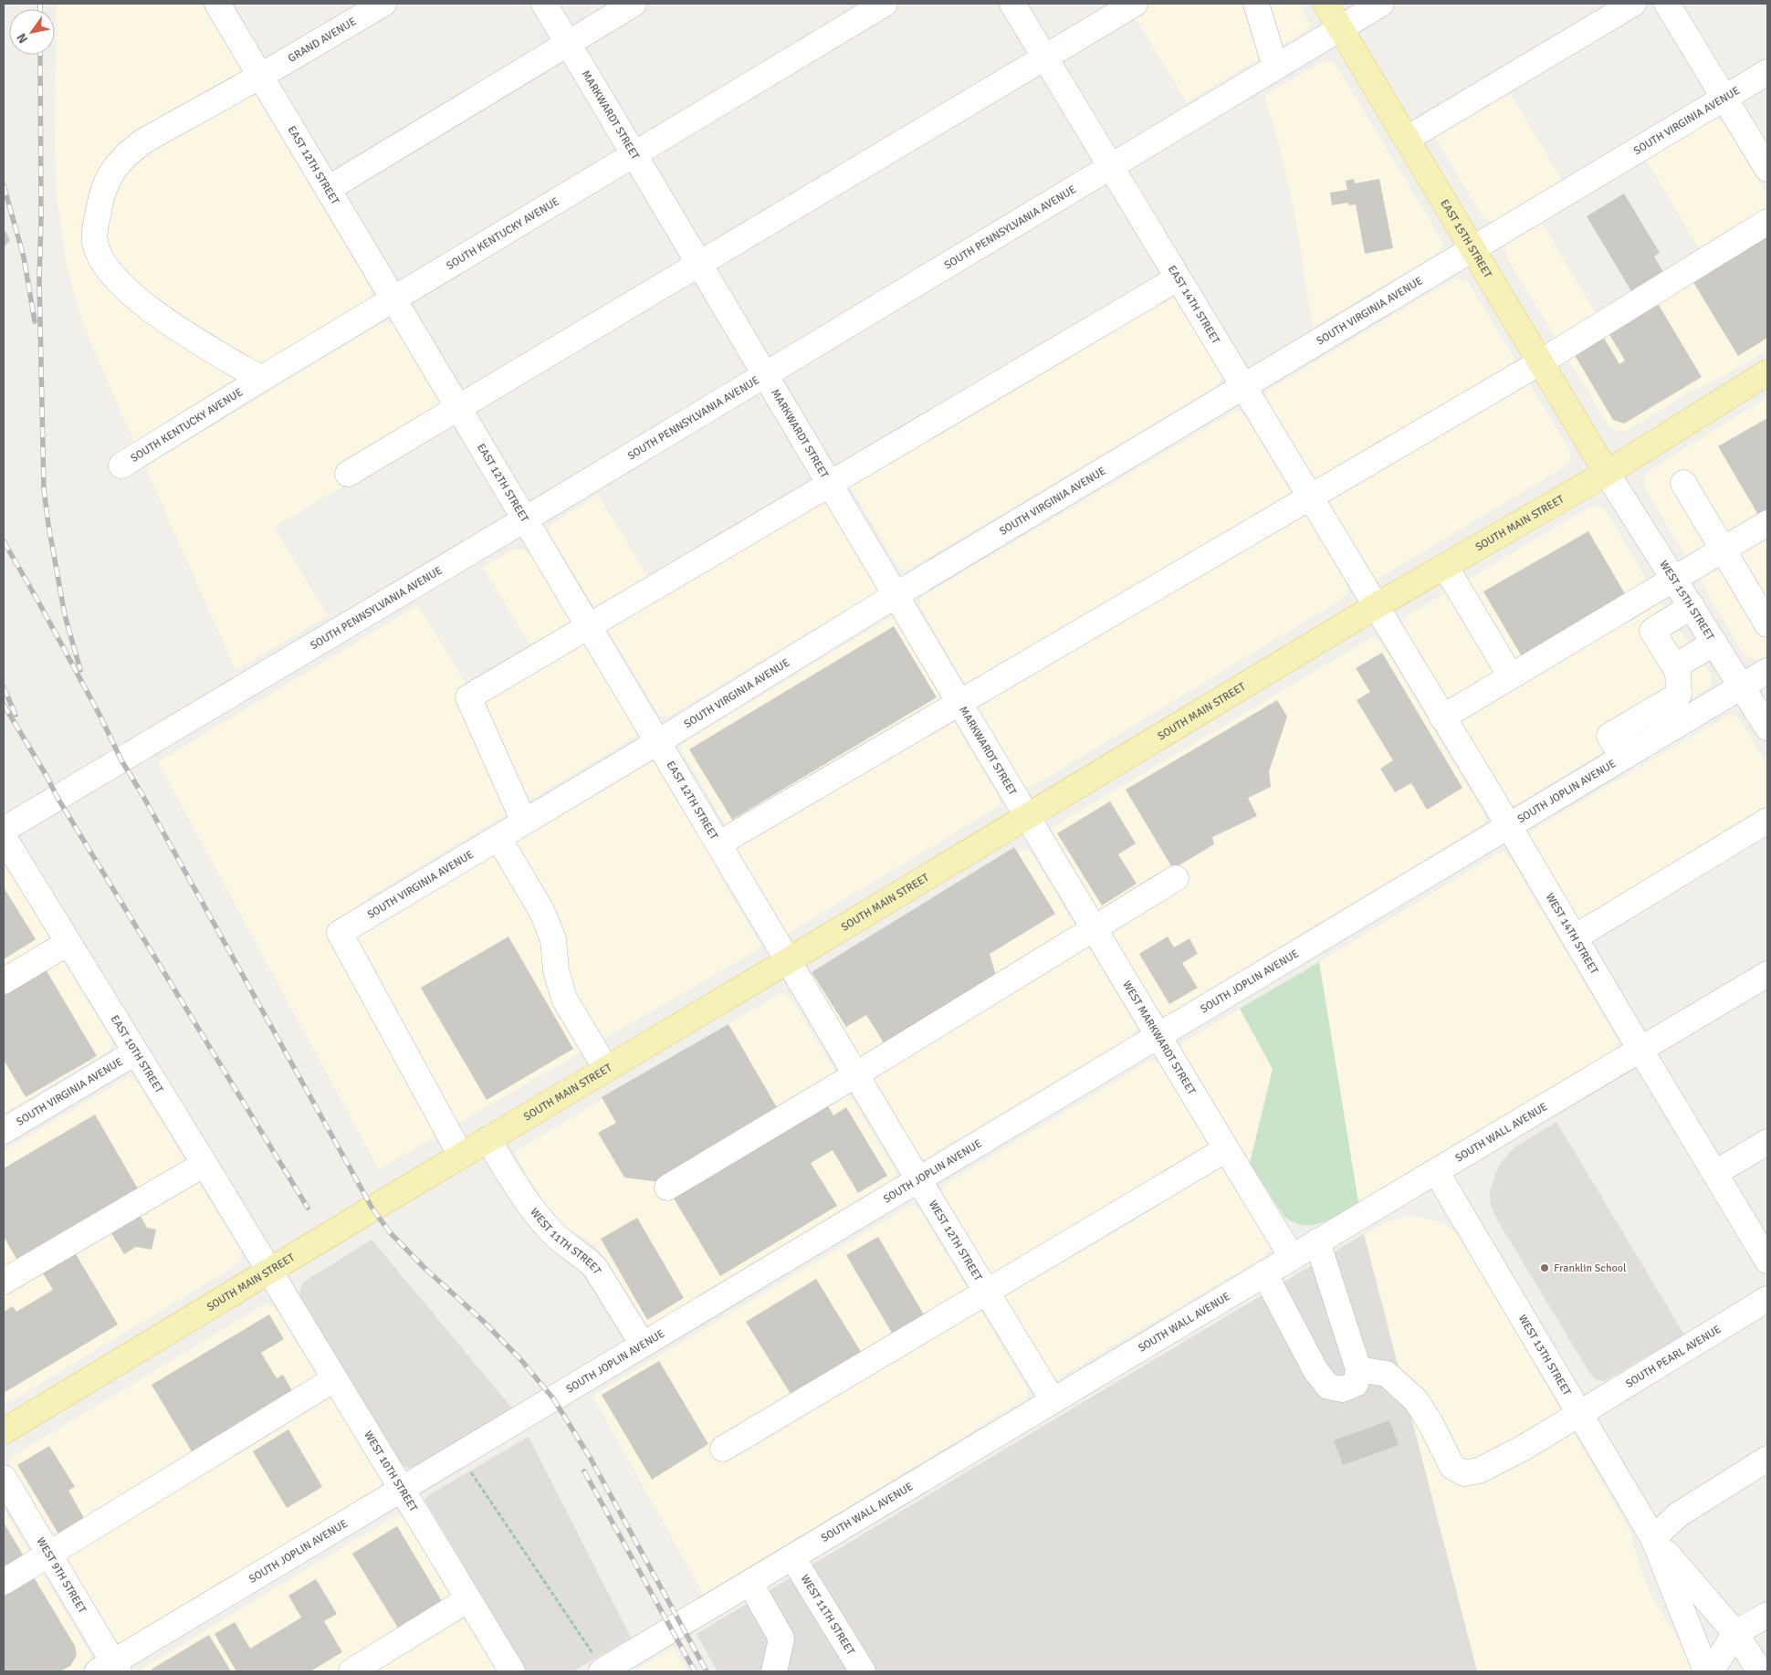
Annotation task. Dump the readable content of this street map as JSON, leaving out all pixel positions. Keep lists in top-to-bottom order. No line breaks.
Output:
{"streets":{"main road":["EAST 15TH STREET","SOUTH MAIN STREET"],"street":["GRAND AVENUE","MARKWARDT STREET","SOUTH VIRGINIA AVENUE","EAST 12TH STREET","SOUTH PENNSYLVANIA AVENUE","SOUTH KENTUCKY AVENUE","EAST 14TH STREET","WEST 15TH STREET","SOUTH JOPLIN AVENUE","WEST 14TH STREET","WEST MARKWARDT STREET","EAST 10TH STREET","SOUTH WALL AVENUE","WEST 12TH STREET","WEST 11TH STREET","WEST 13TH STREET","SOUTH PEARL AVENUE","WEST 10TH STREET","WEST 9TH STREET"]},"crossings":[["GRAND AVENUE","EAST 12TH STREET"],["GRAND AVENUE","SOUTH KENTUCKY AVENUE"],["MARKWARDT STREET","SOUTH VIRGINIA AVENUE"],["MARKWARDT STREET","SOUTH PENNSYLVANIA AVENUE"],["MARKWARDT STREET","SOUTH KENTUCKY AVENUE"],["MARKWARDT STREET","SOUTH MAIN STREET"],["MARKWARDT STREET","WEST MARKWARDT STREET"],["SOUTH VIRGINIA AVENUE","EAST 12TH STREET"],["SOUTH VIRGINIA AVENUE","EAST 15TH STREET"],["SOUTH VIRGINIA AVENUE","EAST 14TH STREET"],["SOUTH VIRGINIA AVENUE","SOUTH MAIN STREET"],["SOUTH VIRGINIA AVENUE","EAST 10TH STREET"],["EAST 12TH STREET","SOUTH PENNSYLVANIA AVENUE"],["EAST 12TH STREET","SOUTH KENTUCKY AVENUE"],["EAST 12TH STREET","SOUTH MAIN STREET"],["EAST 12TH STREET","WEST 12TH STREET"],["SOUTH PENNSYLVANIA AVENUE","EAST 15TH STREET"],["SOUTH PENNSYLVANIA AVENUE","EAST 14TH STREET"],["EAST 15TH STREET","SOUTH MAIN STREET"],["EAST 15TH STREET","WEST 15TH STREET"],["EAST 14TH STREET","SOUTH MAIN STREET"],["EAST 14TH STREET","WEST 14TH STREET"],["SOUTH MAIN STREET","WEST 15TH STREET"],["SOUTH MAIN STREET","WEST 14TH STREET"],["SOUTH MAIN STREET","WEST MARKWARDT STREET"],["SOUTH MAIN STREET","EAST 10TH STREET"],["SOUTH MAIN STREET","WEST 12TH STREET"],["SOUTH MAIN STREET","WEST 11TH STREET"],["SOUTH MAIN STREET","WEST 10TH STREET"],["WEST 15TH STREET","SOUTH JOPLIN AVENUE"],["SOUTH JOPLIN AVENUE","WEST 14TH STREET"],["SOUTH JOPLIN AVENUE","WEST MARKWARDT STREET"],["SOUTH JOPLIN AVENUE","WEST 12TH STREET"],["SOUTH JOPLIN AVENUE","WEST 11TH STREET"],["SOUTH JOPLIN AVENUE","WEST 10TH STREET"],["SOUTH JOPLIN AVENUE","WEST 9TH STREET"],["WEST 14TH STREET","SOUTH WALL AVENUE"],["WEST MARKWARDT STREET","SOUTH WALL AVENUE"],["EAST 10TH STREET","WEST 10TH STREET"],["SOUTH WALL AVENUE","WEST 12TH STREET"],["SOUTH WALL AVENUE","WEST 11TH STREET"],["SOUTH WALL AVENUE","WEST 13TH STREET"],["WEST 13TH STREET","SOUTH PEARL AVENUE"]],"places":["Franklin School"],"north":"bottom left"}
